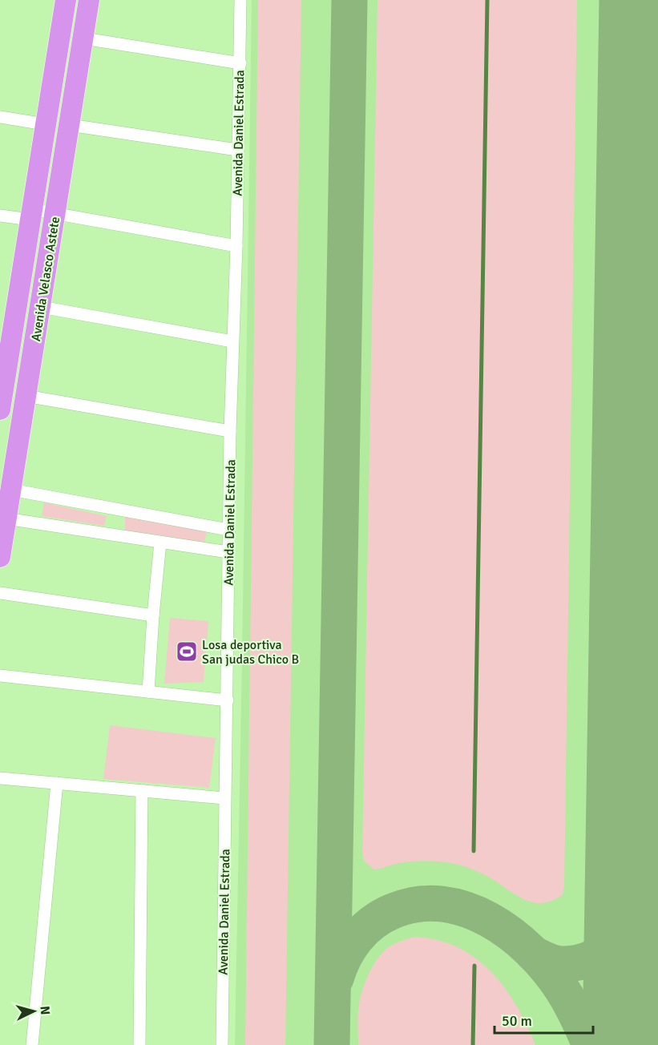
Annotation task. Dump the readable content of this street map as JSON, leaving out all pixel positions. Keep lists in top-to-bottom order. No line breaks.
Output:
{"streets":{"highway":["Avenida Velasco Astete"],"street":["Avenida Daniel Estrada"]},"places":{"sports":["Losa deportiva San judas Chico B"]},"scale_bar":"50 m","north":"right"}
